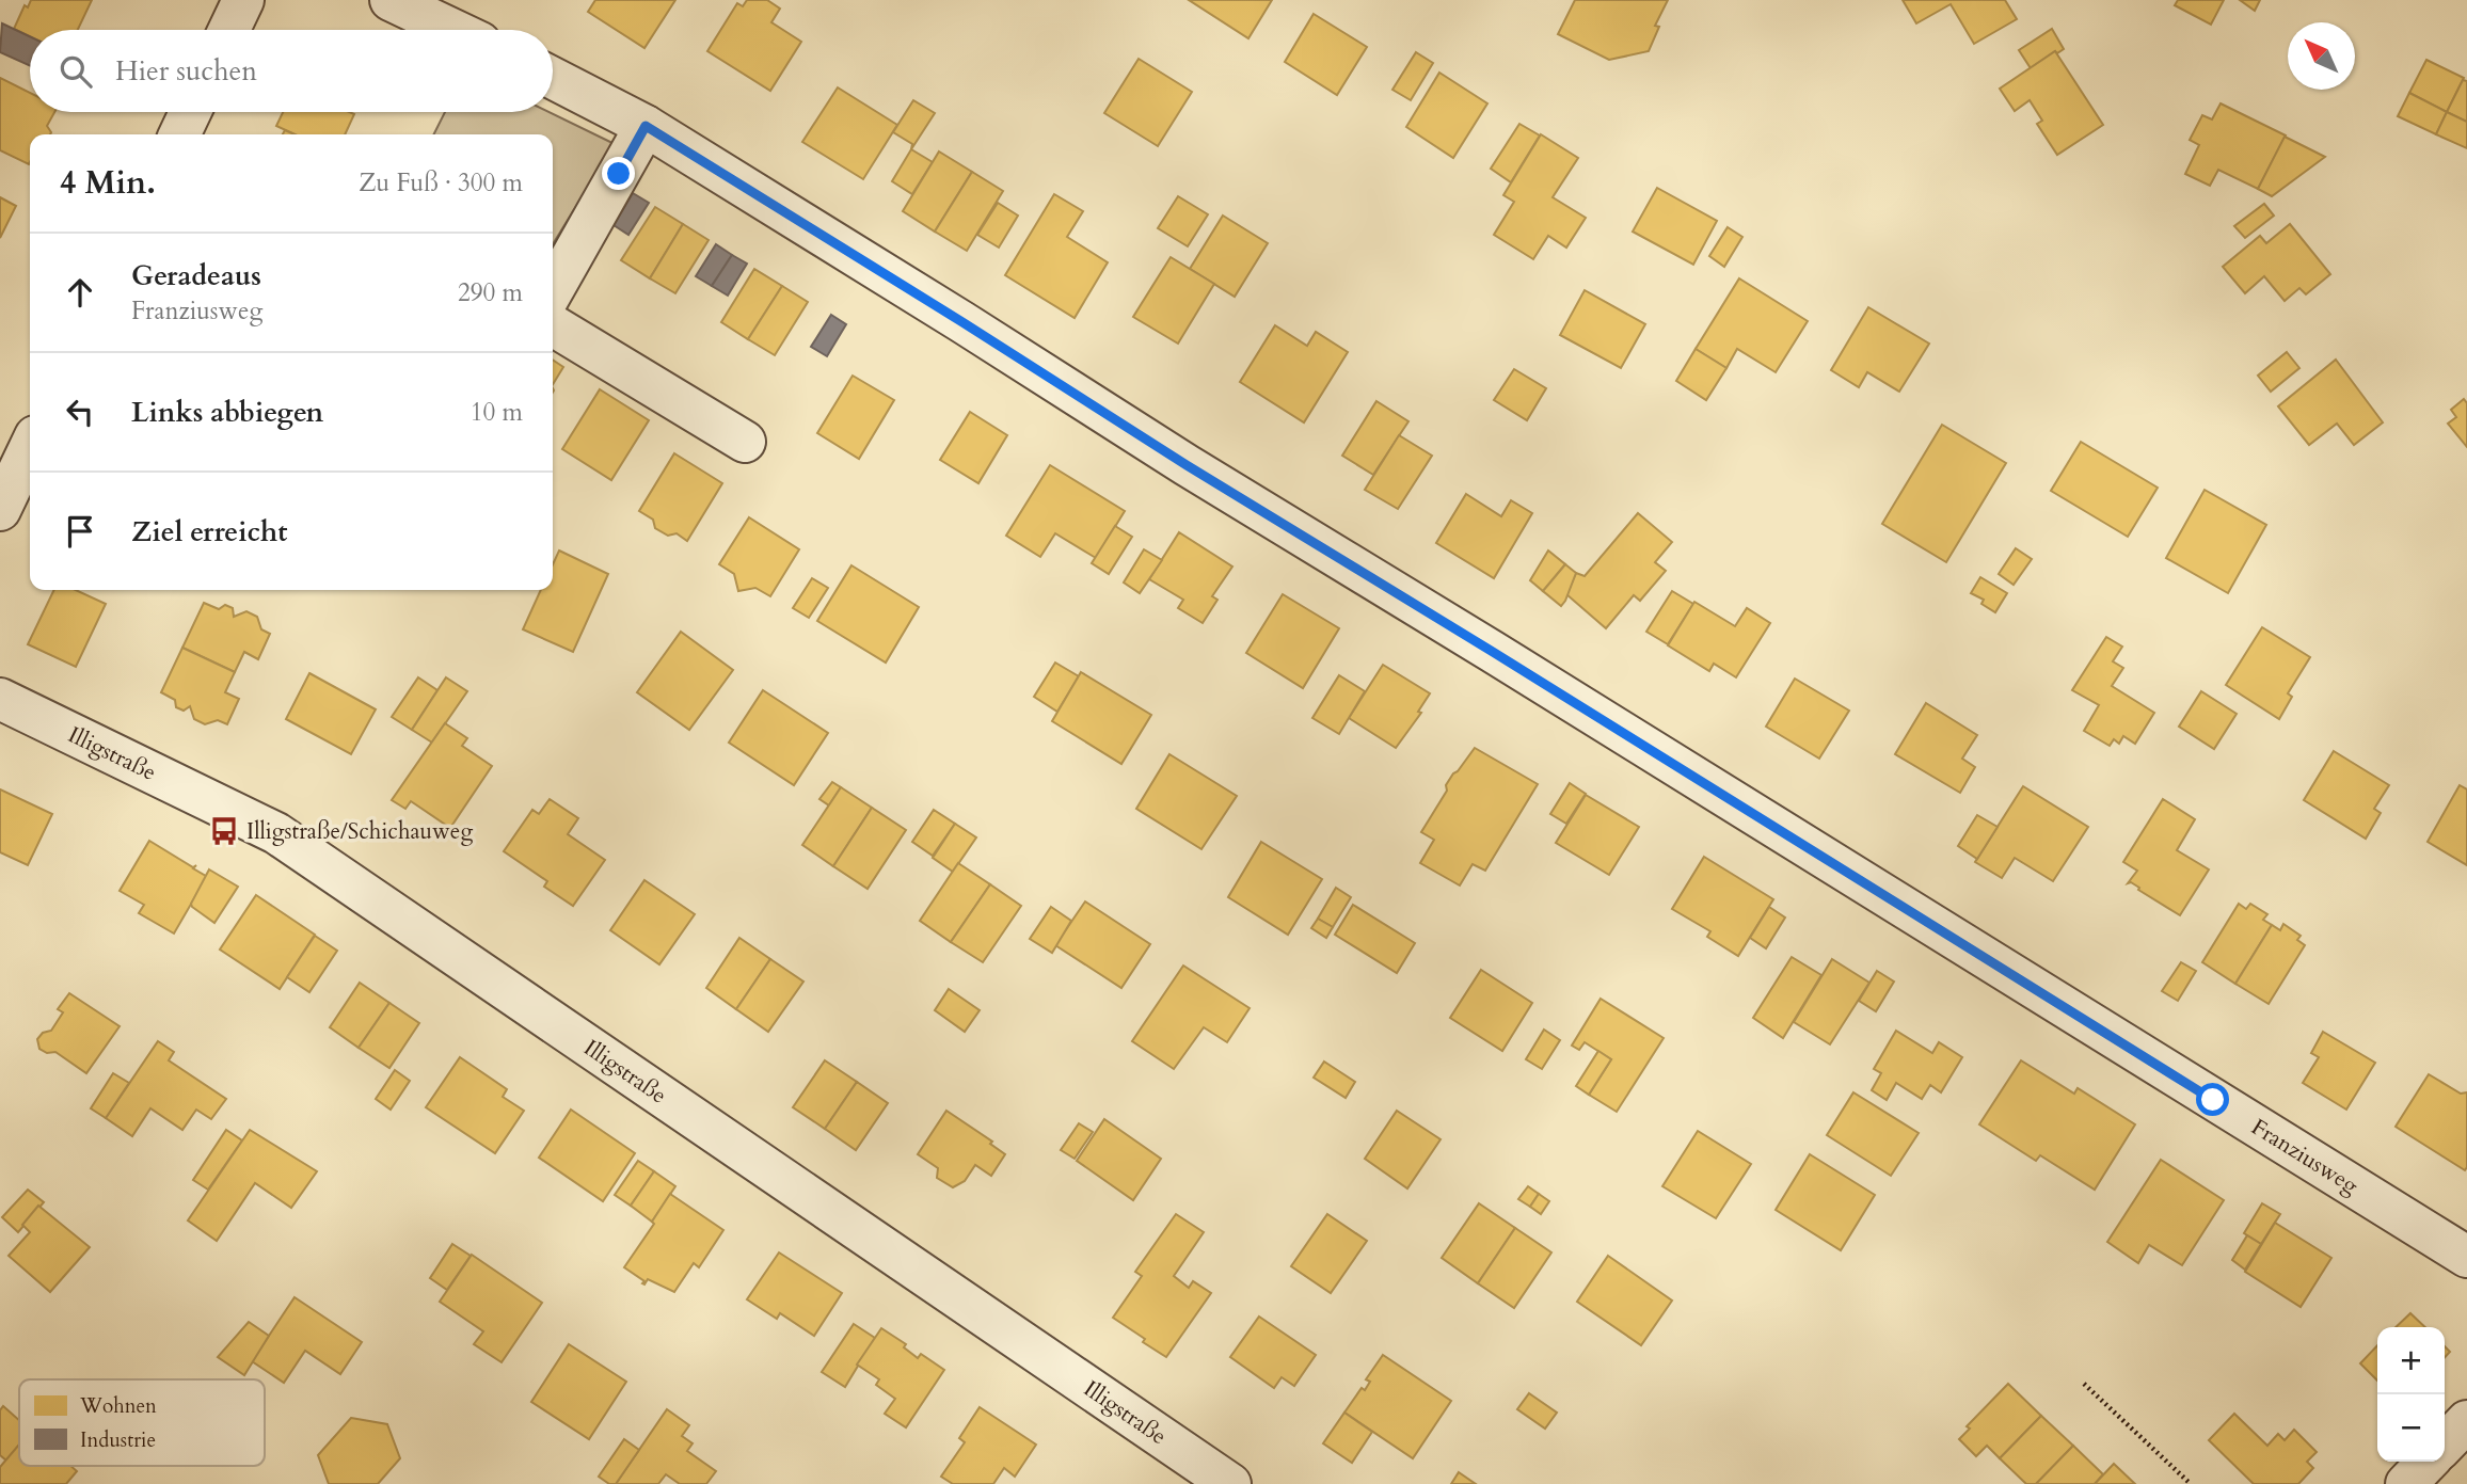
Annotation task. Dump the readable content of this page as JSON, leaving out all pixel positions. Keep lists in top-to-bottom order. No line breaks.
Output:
{"streets":{"street":["Illigstraße","Franziusweg"]},"places":{"bus stop":["Illigstraße/Schichauweg"]},"legend":["Wohnen","Industrie"],"north":"top left","page":{"search":"Hier suchen","heading":["4 Min.","Zu Fuß · 300 m"],"list":[["Geradeaus","Franziusweg","290 m"],["Links abbiegen","10 m"],"Ziel erreicht"],"map_buttons":["+","−"]}}
